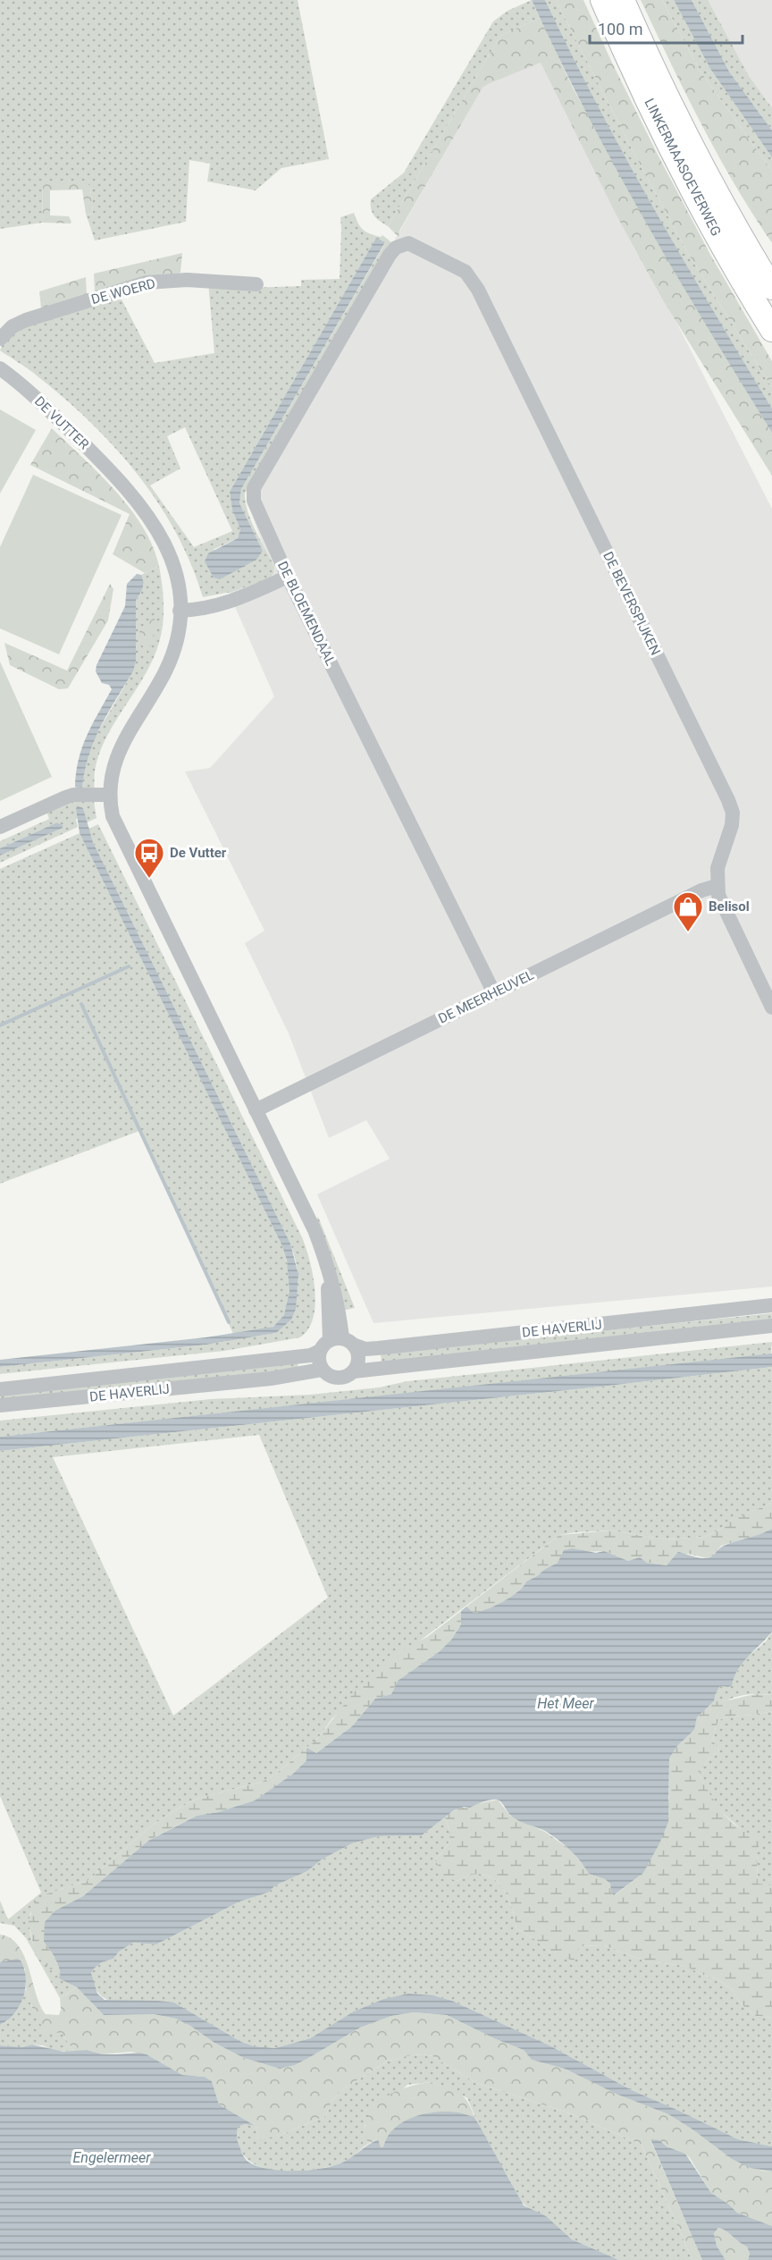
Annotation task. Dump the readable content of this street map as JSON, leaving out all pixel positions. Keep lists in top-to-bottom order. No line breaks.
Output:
{"streets":{"highway":["LINKERMAASOEVERWEG"],"street":["DE WOERD","DE VUTTER","DE BEVERSPIJKEN","DE BLOEMENDAAL","DE MEERHEUVEL","DE HAVERLIJ"]},"crossings":[["DE VUTTER","DE MEERHEUVEL"],["DE VUTTER","DE HAVERLIJ"],["DE BEVERSPIJKEN","DE BLOEMENDAAL"],["DE BEVERSPIJKEN","DE MEERHEUVEL"],["DE BLOEMENDAAL","DE MEERHEUVEL"]],"water":["Het Meer","Engelermeer"],"places":{"bus stop":["De Vutter"],"shop":["Belisol"]},"scale_bar":"100 m"}
